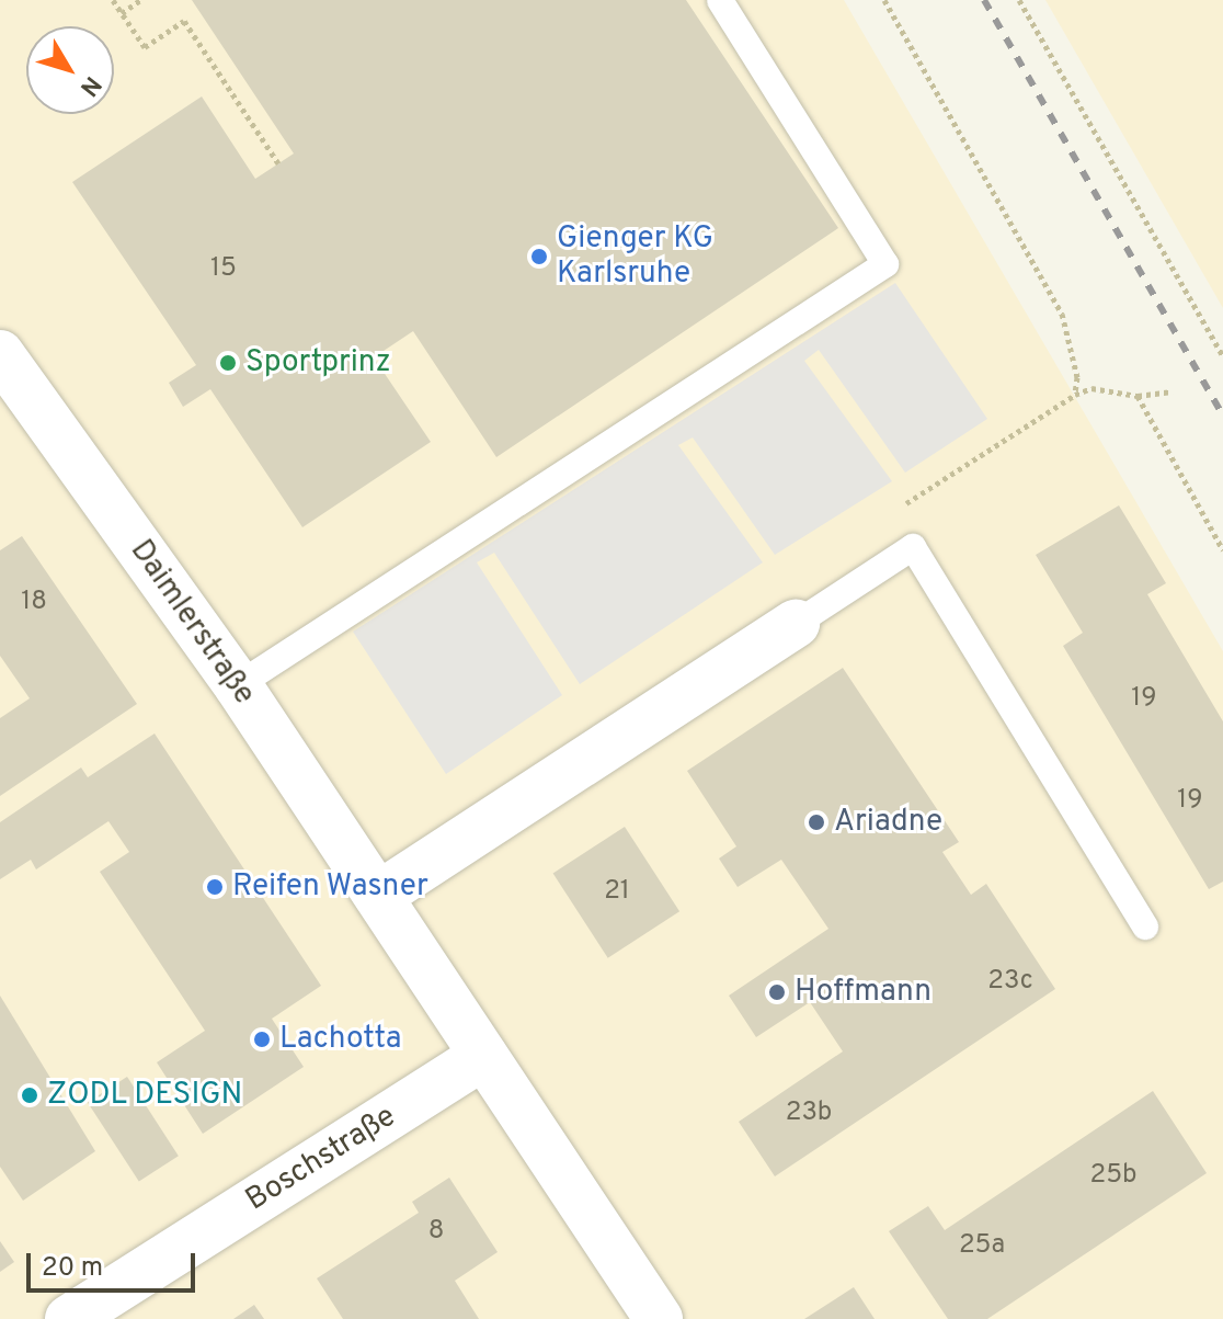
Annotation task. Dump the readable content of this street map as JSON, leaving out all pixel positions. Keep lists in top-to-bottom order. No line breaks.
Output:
{"streets":{"street":["Daimlerstraße","Boschstraße"]},"crossings":[["Daimlerstraße","Boschstraße"]],"places":["Gienger KG Karlsruhe","Sportprinz","Ariadne","Reifen Wasner","Hoffmann","Lachotta","ZODL DESIGN"],"house_numbers":["15","18","19","19","21","23c","23b","25b","8","25a"],"scale_bar":"20 m","north":"bottom right"}
